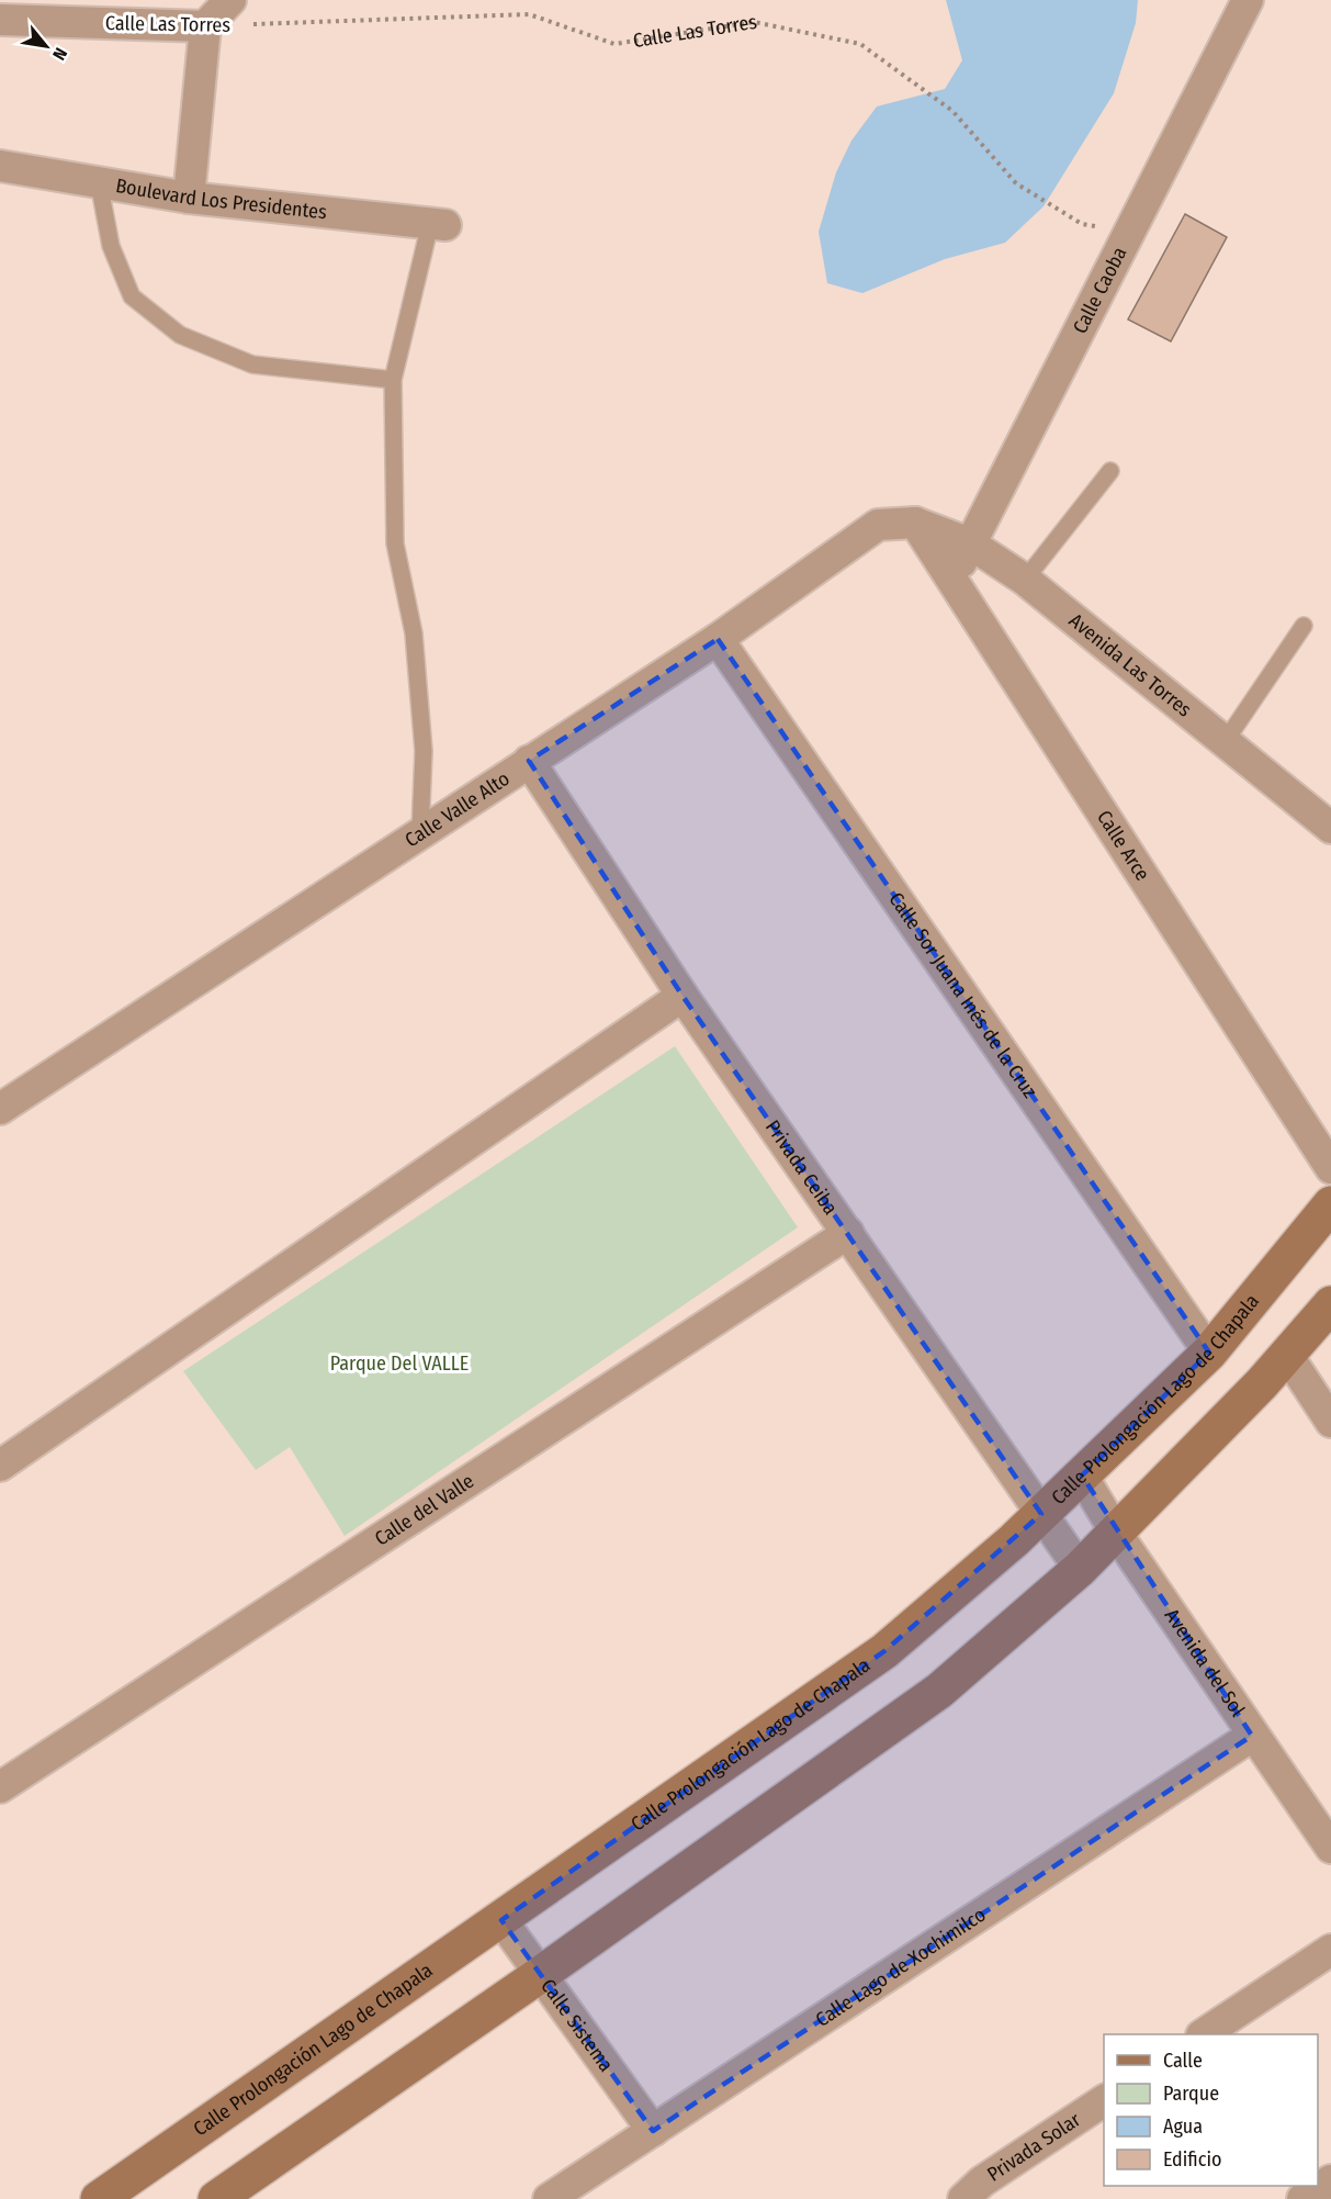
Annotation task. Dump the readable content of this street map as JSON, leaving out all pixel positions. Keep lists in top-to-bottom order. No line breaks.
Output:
{"streets":{"main road":["Calle Prolongación Lago de Chapala"],"street":["Calle Las Torres","Boulevard Los Presidentes","Calle Caoba","Avenida Las Torres","Calle Valle Alto","Calle Arce","Calle Sor Juana Inés de la Cruz","Privada Ceiba","Calle del Valle","Avenida del Sol","Calle Lago de Xochimilco","Calle Sistema","Privada Solar"]},"crossings":[["Calle Las Torres","Calle Caoba"],["Calle Caoba","Avenida Las Torres"],["Calle Caoba","Calle Arce"],["Avenida Las Torres","Calle Valle Alto"],["Avenida Las Torres","Calle Arce"],["Calle Valle Alto","Calle Arce"],["Calle Valle Alto","Calle Sor Juana Inés de la Cruz"],["Calle Valle Alto","Privada Ceiba"],["Calle Sor Juana Inés de la Cruz","Calle Prolongación Lago de Chapala"],["Privada Ceiba","Calle Prolongación Lago de Chapala"],["Privada Ceiba","Calle del Valle"],["Calle Prolongación Lago de Chapala","Avenida del Sol"],["Calle Prolongación Lago de Chapala","Calle Sistema"],["Avenida del Sol","Calle Lago de Xochimilco"],["Calle Lago de Xochimilco","Calle Sistema"]],"parks":["Parque Del VALLE"],"legend":["Calle","Parque","Agua","Edificio"],"north":"bottom right"}
